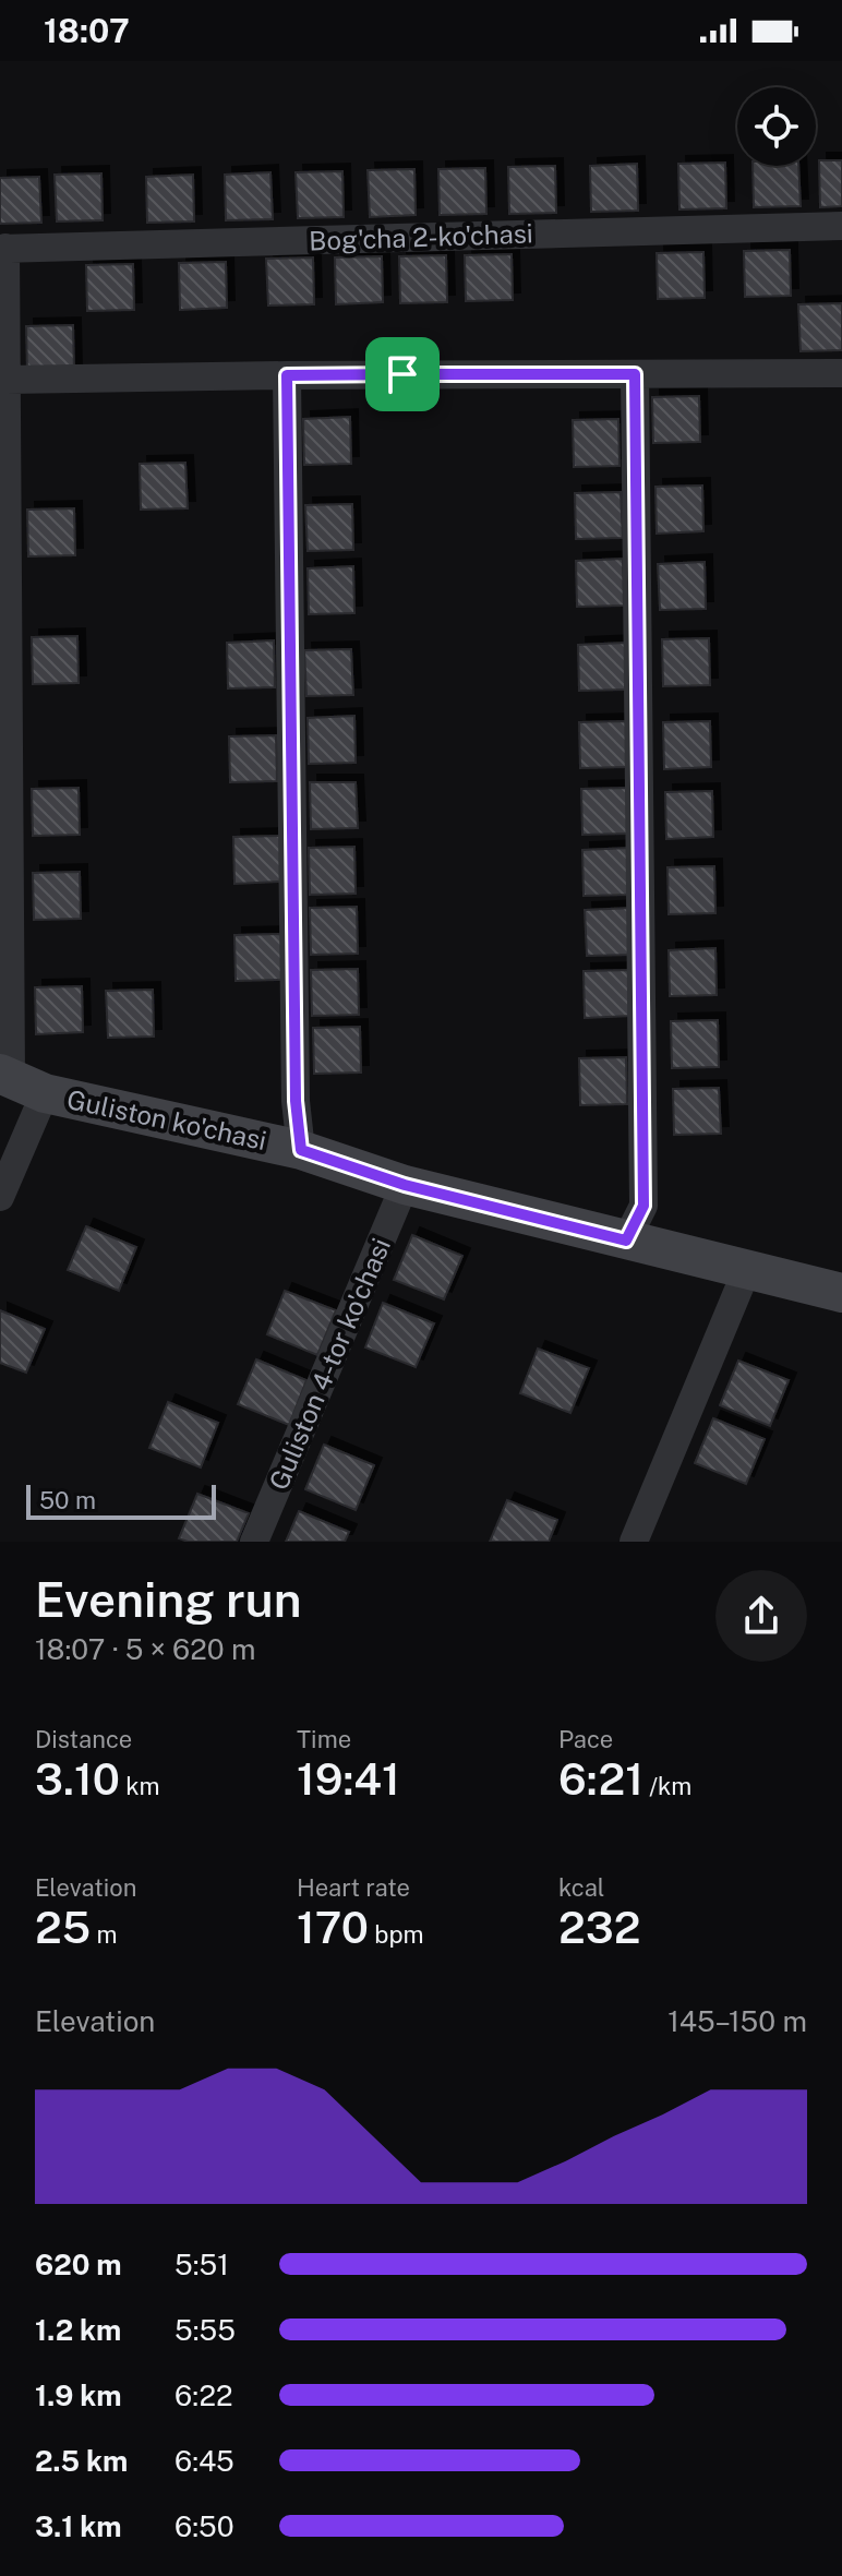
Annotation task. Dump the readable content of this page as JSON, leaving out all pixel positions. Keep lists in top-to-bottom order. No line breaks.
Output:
{"streets":{"main road":["Guliston ko'chasi"],"street":["Bog'cha 2-ko'chasi","Guliston 4-tor ko'chasi"]},"crossings":[["Guliston ko'chasi","Guliston 4-tor ko'chasi"]],"scale_bar":"50 m","page":{"status":"18:07","scale":"50 m","heading":["Evening run","18:07 · 5 × 620 m"],"stats":[["Distance","3.10 km"],["Time","19:41"],["Pace","6:21 /km"],["Elevation","25 m"],["Heart rate","170 bpm"],["kcal","232"]],"chart":["Elevation","145–150 m"],"list":[{"name":"620 m","note":"5:51"},{"name":"1.2 km","note":"5:55"},{"name":"1.9 km","note":"6:22"},{"name":"2.5 km","note":"6:45"},{"name":"3.1 km","note":"6:50"}]}}
